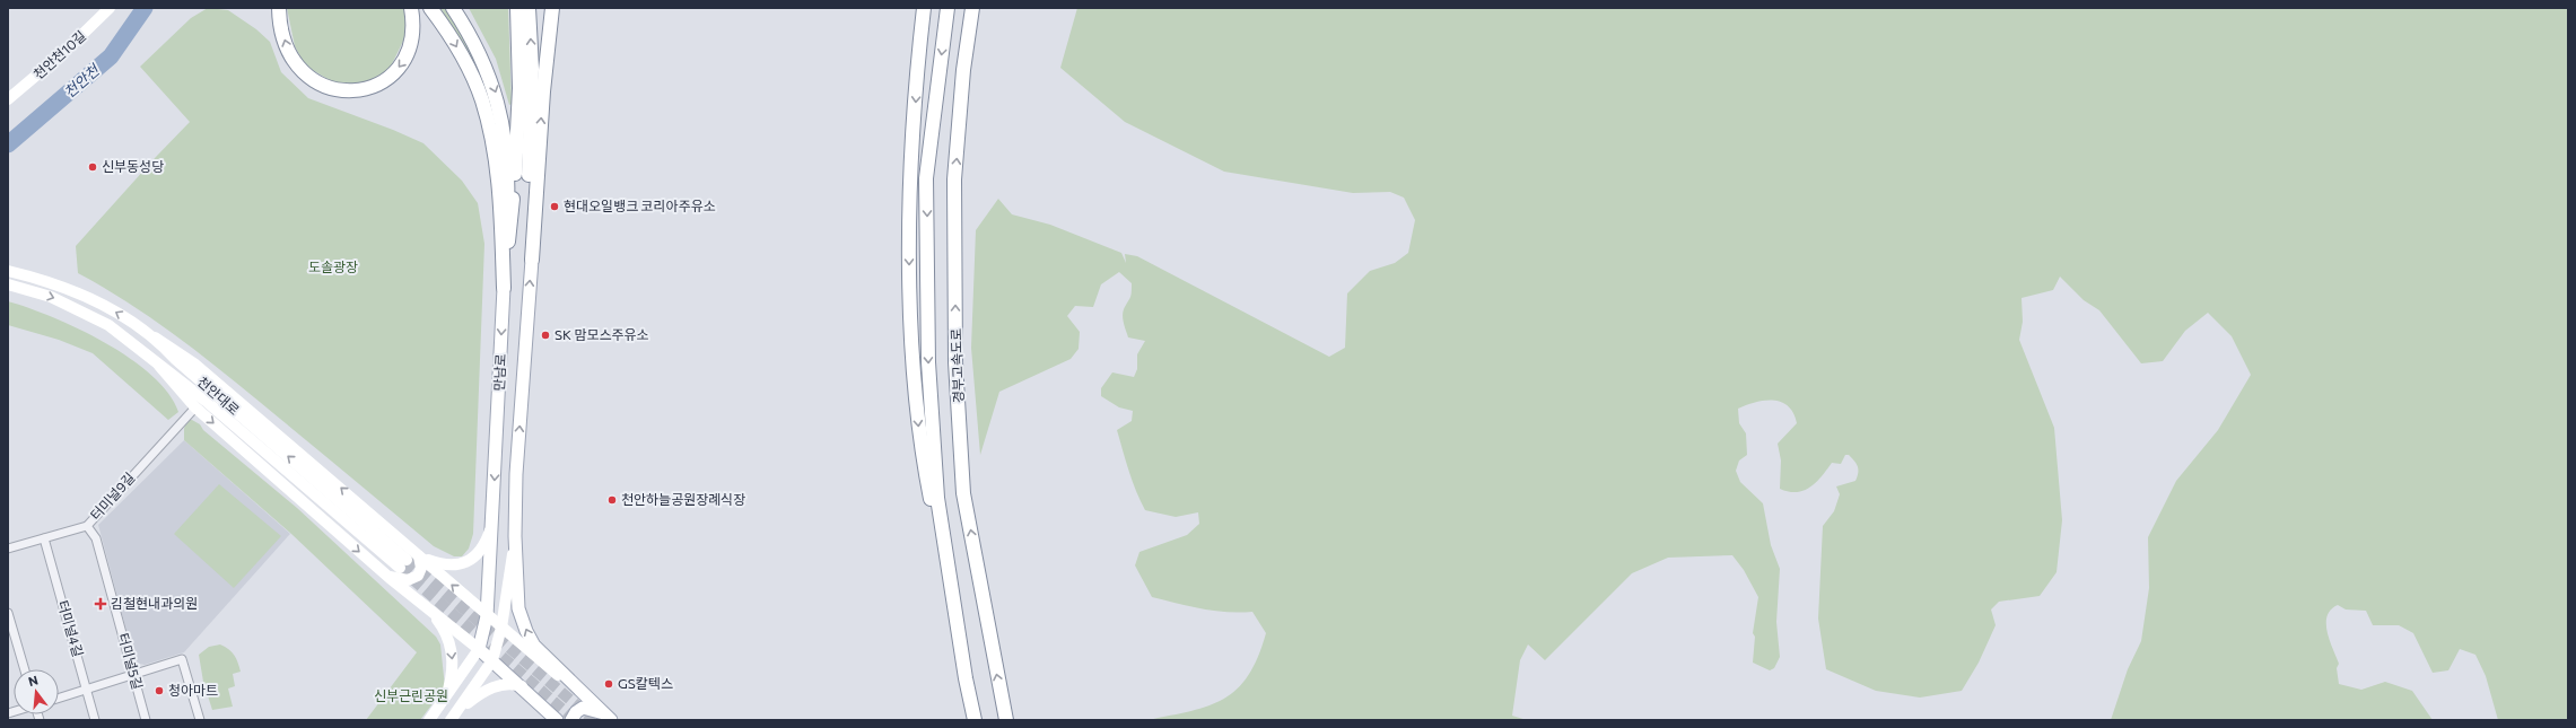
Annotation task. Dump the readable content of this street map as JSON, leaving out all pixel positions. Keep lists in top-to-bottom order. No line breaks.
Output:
{"streets":{"highway":["경부고속도로","만남로"],"main road":["천안천10길","천안대로"],"street":["터미널9길","터미널4길","터미널5길"]},"crossings":[["터미널9길","터미널4길"],["터미널9길","터미널5길"]],"water":["천안천"],"parks":["도솔광장","신부근린공원"],"places":{"other":["신부동성당","현대오일뱅크 코리아주유소","SK 맘모스주유소","천안하늘공원장례식장","GS칼텍스","청아마트"],"health":["김철현내과의원"]},"north":"top"}
